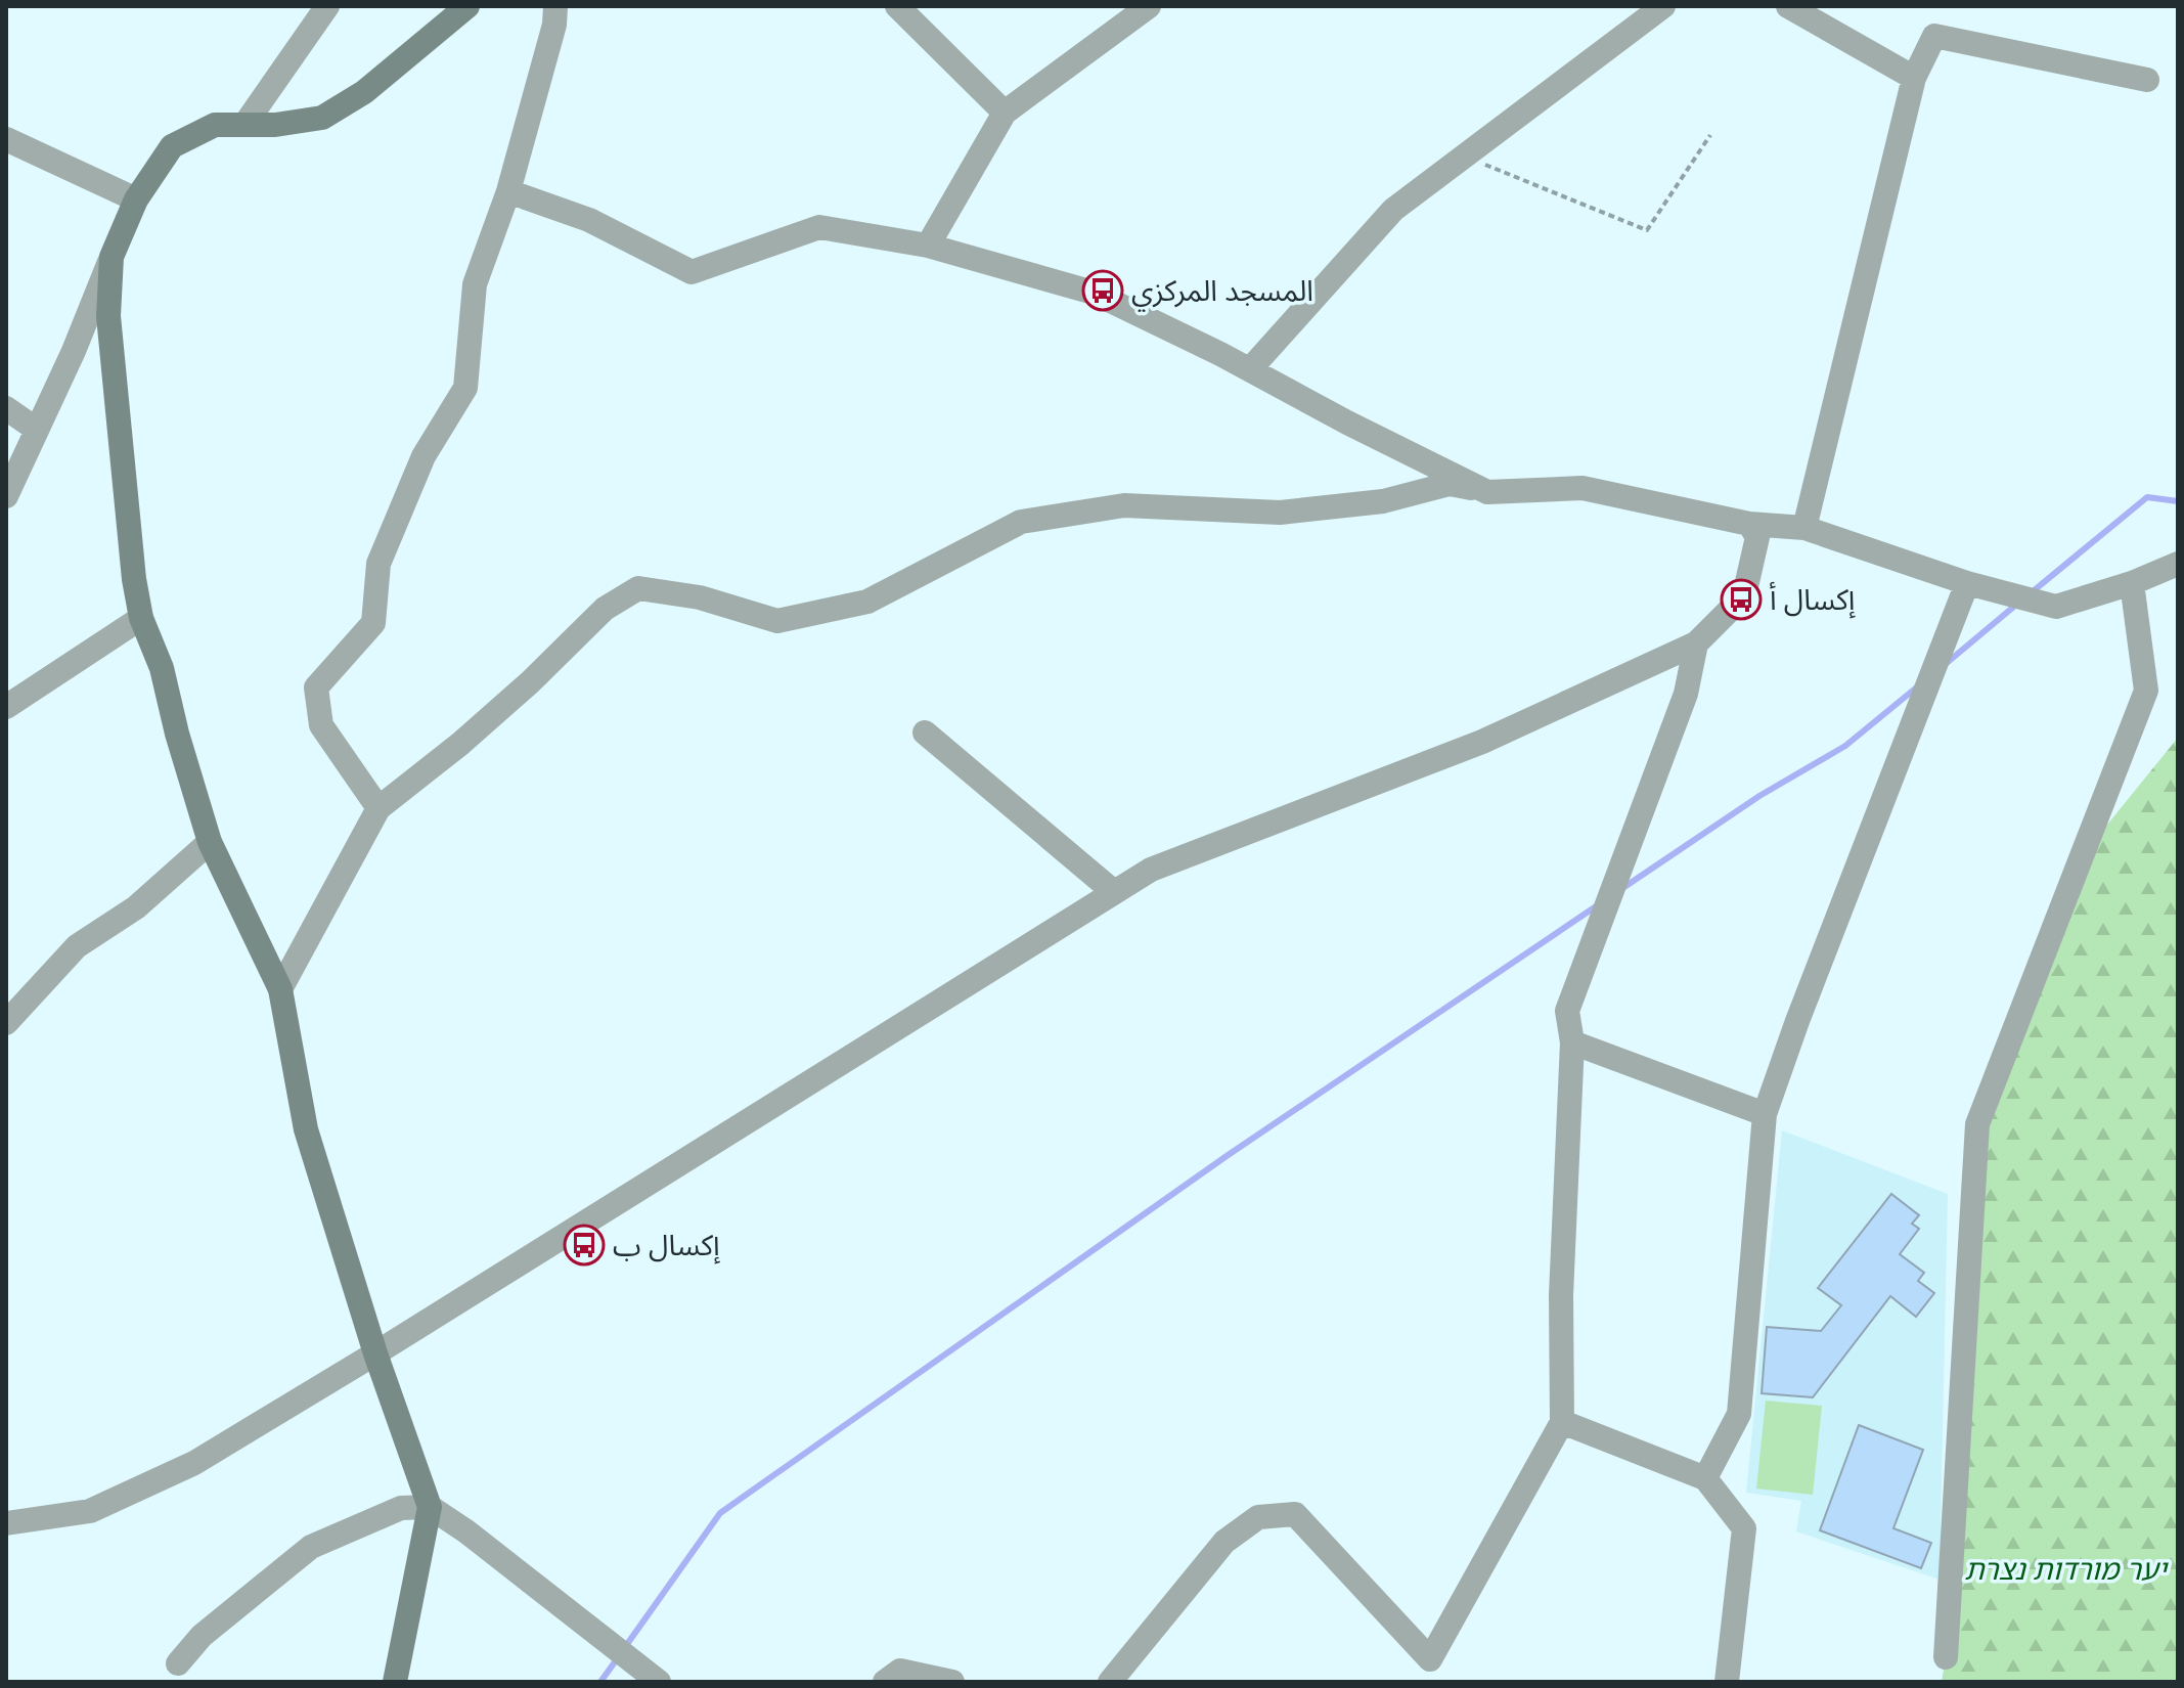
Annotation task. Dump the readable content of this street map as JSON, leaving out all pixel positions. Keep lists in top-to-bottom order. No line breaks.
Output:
{"parks":["יער מורדות נצרת"],"places":{"bus stop":["المسجد المركزي","إكسال أ","إكسال ب"]}}
